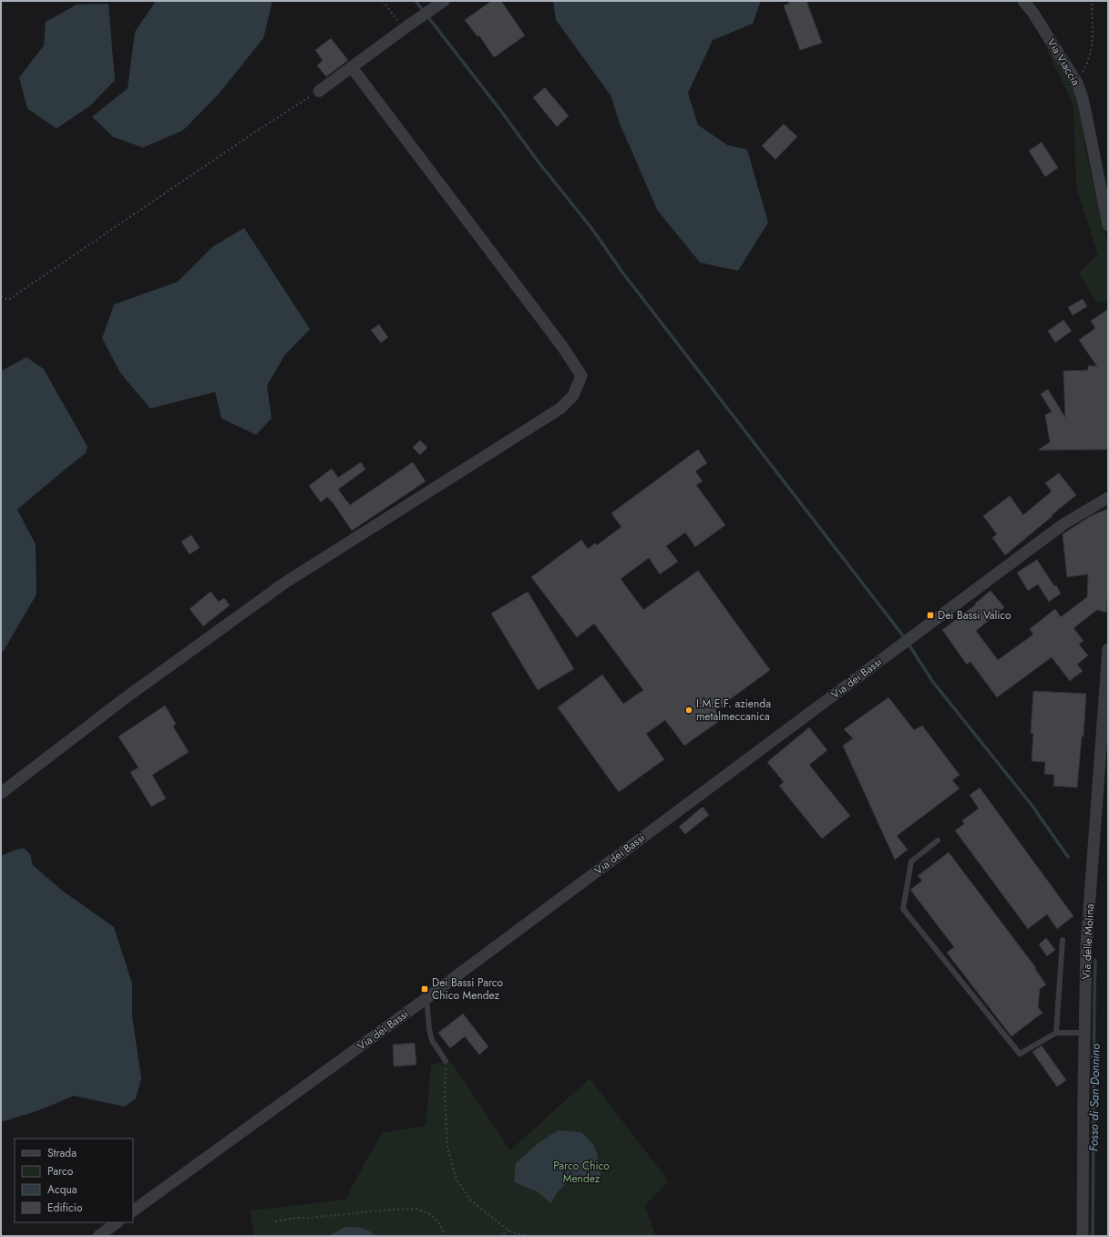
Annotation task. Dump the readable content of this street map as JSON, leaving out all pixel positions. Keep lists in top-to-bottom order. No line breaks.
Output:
{"streets":{"street":["Via Viaccia","Via dei Bassi","Via delle Molina"]},"water":["Fosso di San Donnino"],"parks":["Parco Chico Mendez"],"places":{"transit":["Dei Bassi Valico","Dei Bassi Parco Chico Mendez"],"other":["I.M.E.F. azienda metalmeccanica"]},"legend":["Strada","Parco","Acqua","Edificio"]}
